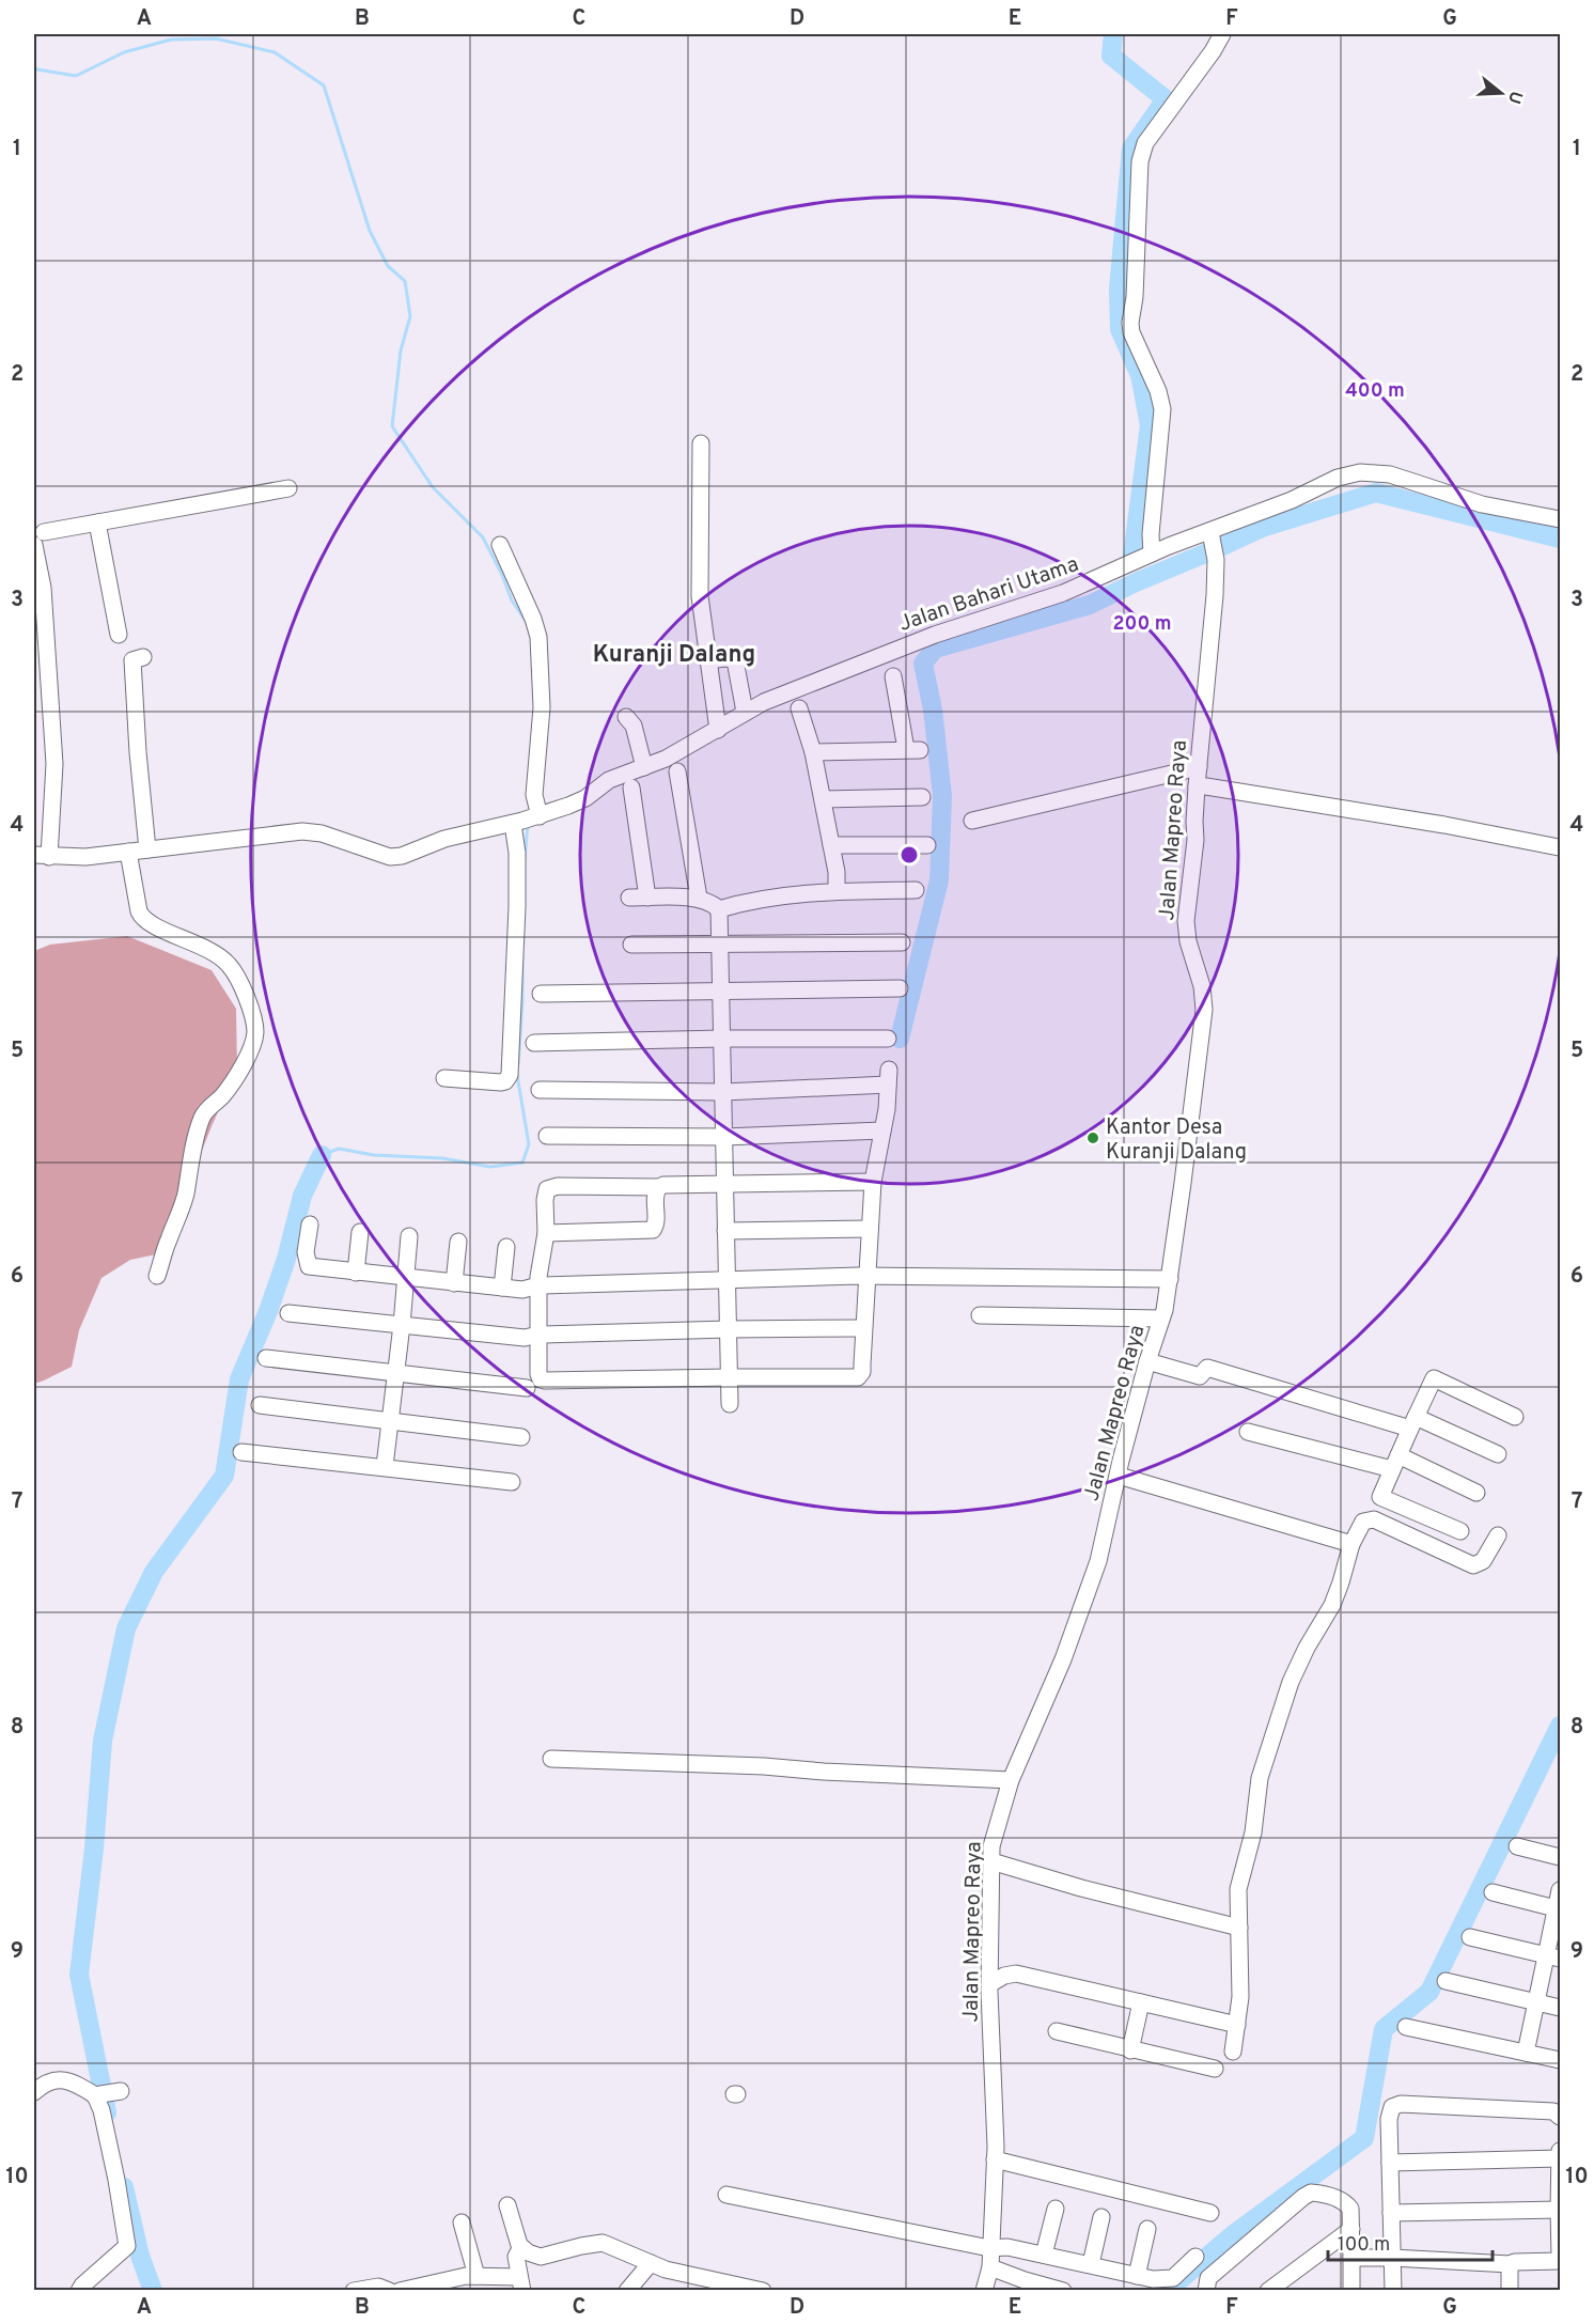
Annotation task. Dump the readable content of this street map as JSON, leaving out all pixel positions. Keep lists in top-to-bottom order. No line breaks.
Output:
{"streets":{"street":["Jalan Bahari Utama","Jalan Mapreo Raya"]},"crossings":[["Jalan Bahari Utama","Jalan Mapreo Raya"]],"districts":["Kuranji Dalang"],"places":["Kantor Desa Kuranji Dalang"],"scale_bar":"100 m","north":"right","grid":{"columns":["A","B","C","D","E","F","G"],"rows":["1","2","3","4","5","6","7","8","9","10"]},"rings":["400 m","200 m"]}
